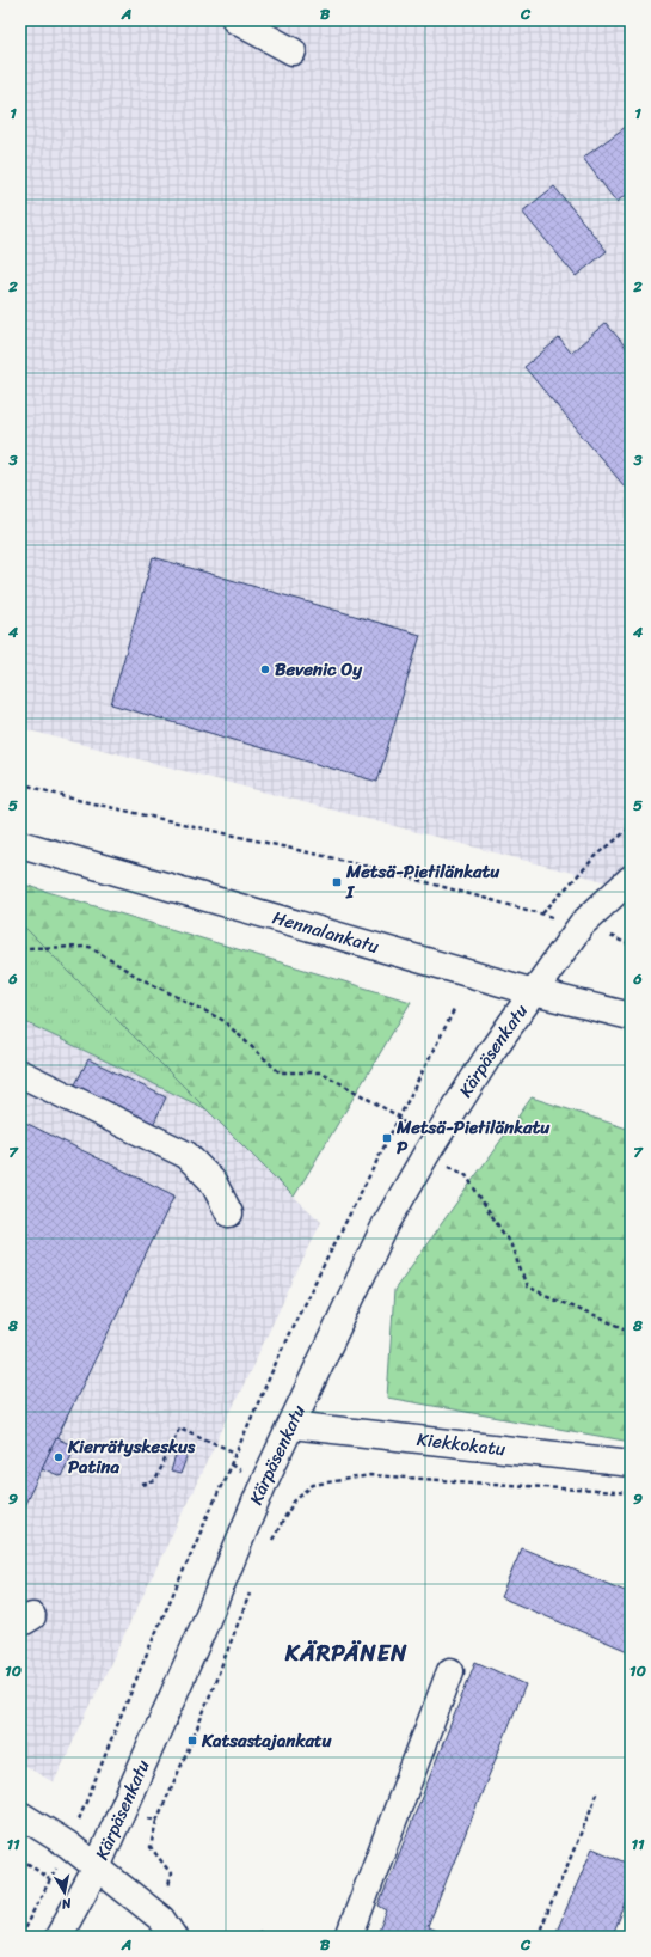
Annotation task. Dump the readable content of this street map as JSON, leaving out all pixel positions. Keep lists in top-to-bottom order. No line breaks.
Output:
{"streets":{"street":["Hennalankatu","Kärpäsenkatu","Kiekkokatu"]},"crossings":[["Hennalankatu","Kärpäsenkatu"],["Kärpäsenkatu","Kiekkokatu"]],"districts":["KÄRPÄNEN"],"places":{"other":["Bevenic Oy","Kierrätyskeskus Patina"],"transit":["Metsä-Pietilänkatu I","Metsä-Pietilänkatu P","Katsastajankatu"]},"north":"bottom","grid":{"columns":["A","B","C"],"rows":["1","2","3","4","5","6","7","8","9","10","11"]}}
